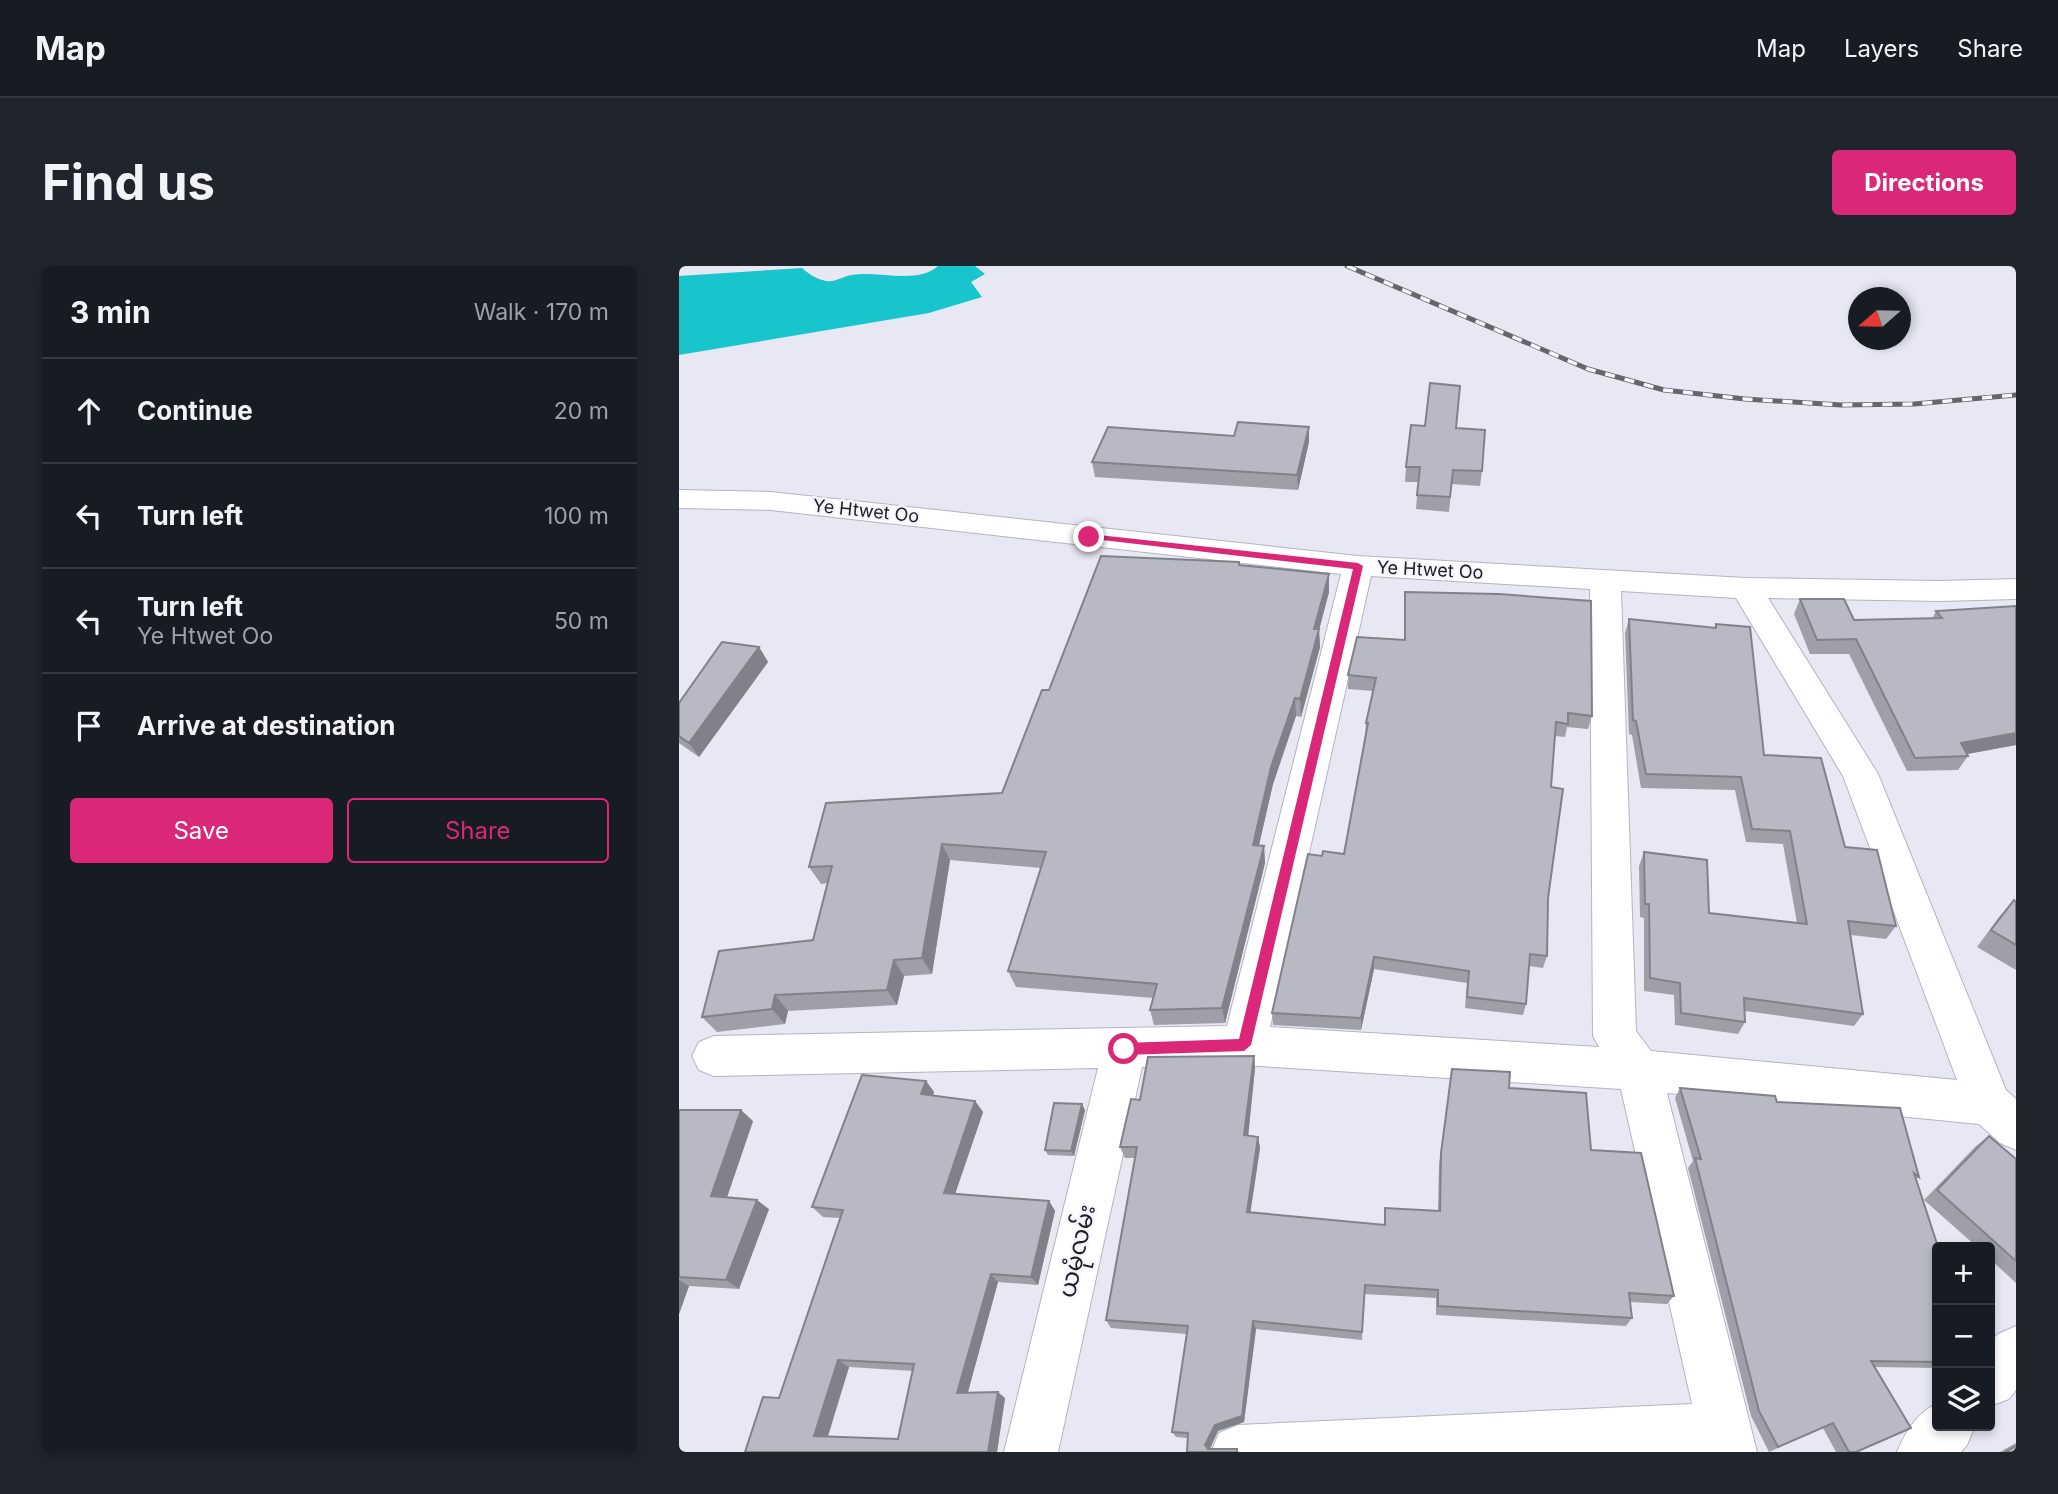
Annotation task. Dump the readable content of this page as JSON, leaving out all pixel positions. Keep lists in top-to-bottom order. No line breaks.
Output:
{"streets":{"street":["Ye Htwet Oo","ယမုံလမ်း"]},"north":"left","page":{"header":"Map","nav":["Map","Layers","Share"],"buttons":["Directions",["Save","Share"]],"title":"Find us","heading":["3 min","Walk · 170 m"],"list":[["Continue","20 m"],["Turn left","100 m"],["Turn left","Ye Htwet Oo","50 m"],"Arrive at destination"],"map_buttons":["+","−"]}}
